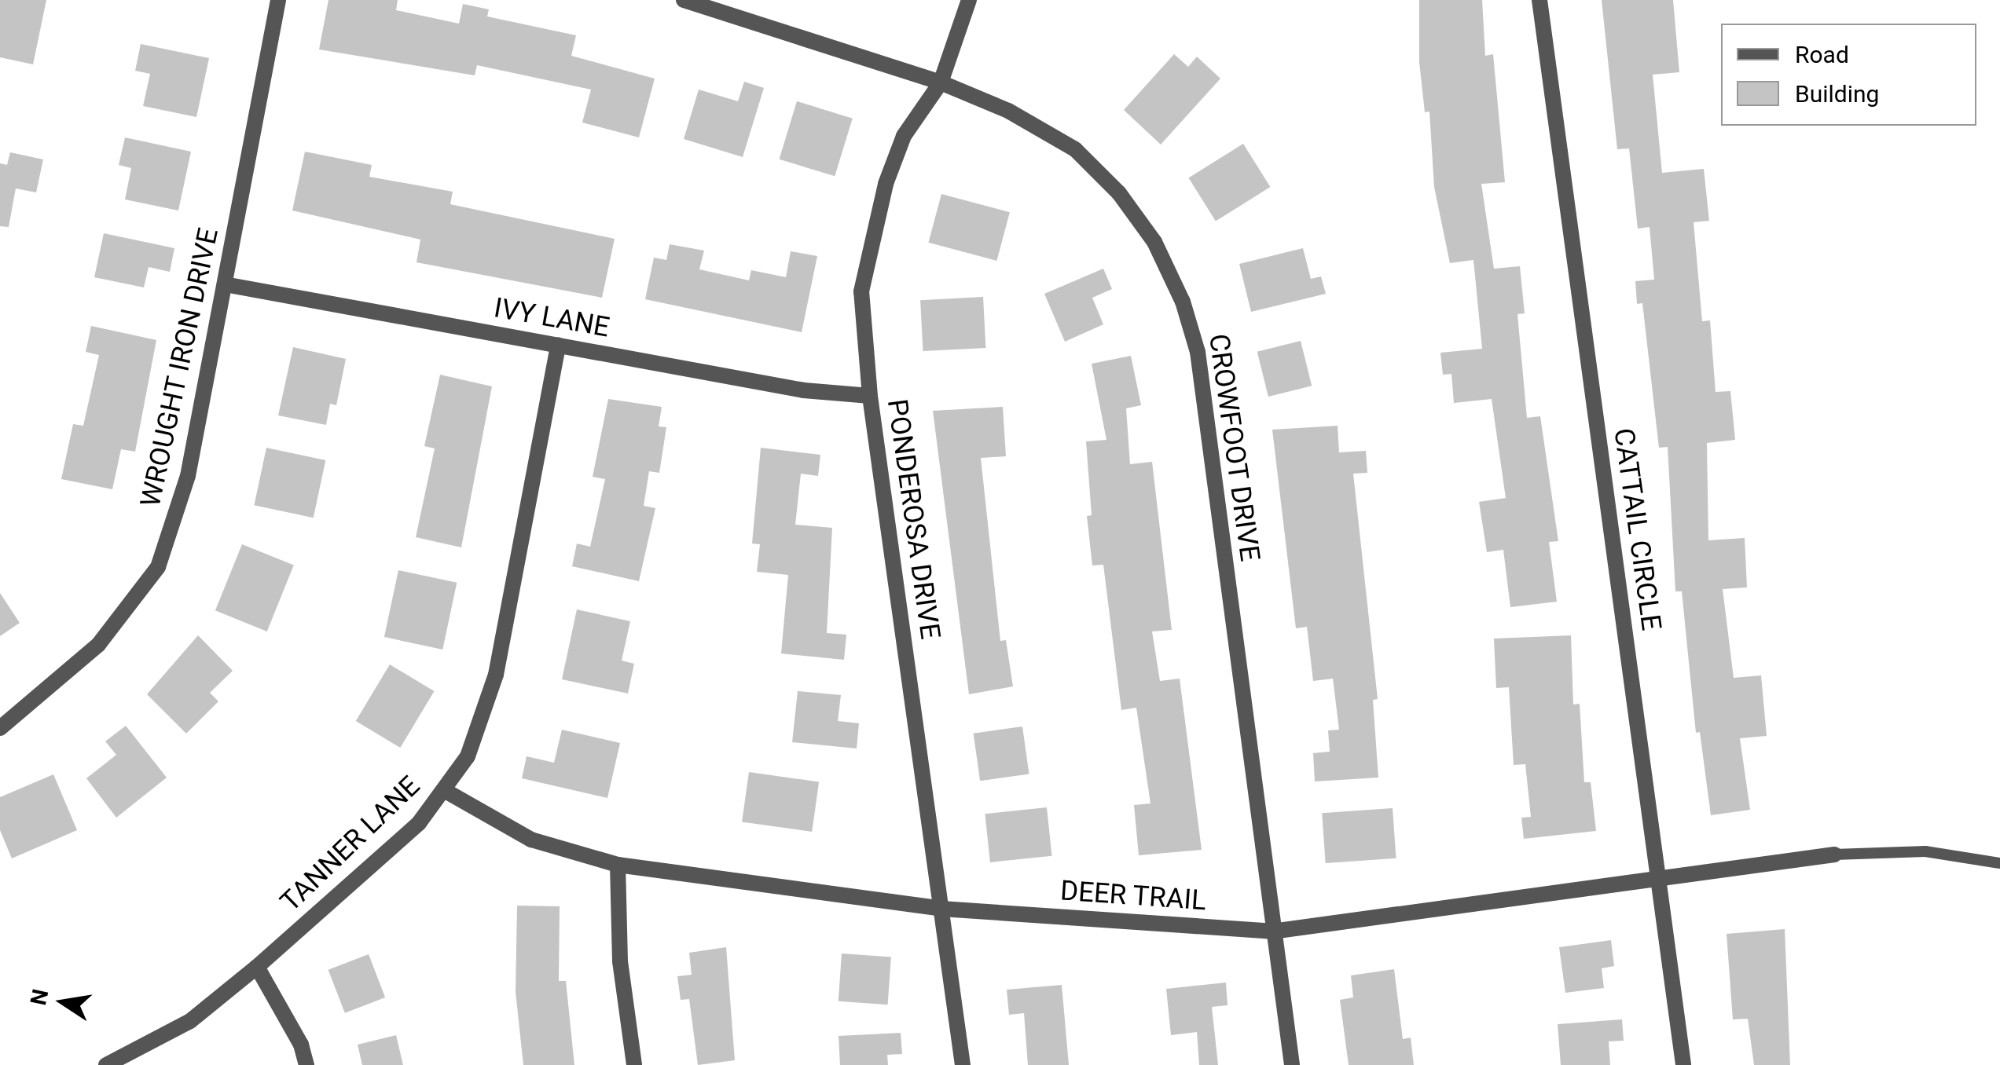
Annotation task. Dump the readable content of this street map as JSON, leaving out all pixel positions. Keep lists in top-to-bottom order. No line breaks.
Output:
{"streets":{"street":["IVY LANE","WROUGHT IRON DRIVE","CROWFOOT DRIVE","PONDEROSA DRIVE","CATTAIL CIRCLE","TANNER LANE","DEER TRAIL"]},"crossings":[["IVY LANE","WROUGHT IRON DRIVE"],["IVY LANE","PONDEROSA DRIVE"],["IVY LANE","TANNER LANE"],["CROWFOOT DRIVE","PONDEROSA DRIVE"],["CROWFOOT DRIVE","DEER TRAIL"],["PONDEROSA DRIVE","DEER TRAIL"],["CATTAIL CIRCLE","DEER TRAIL"],["TANNER LANE","DEER TRAIL"]],"legend":["Road","Building"],"north":"left"}
